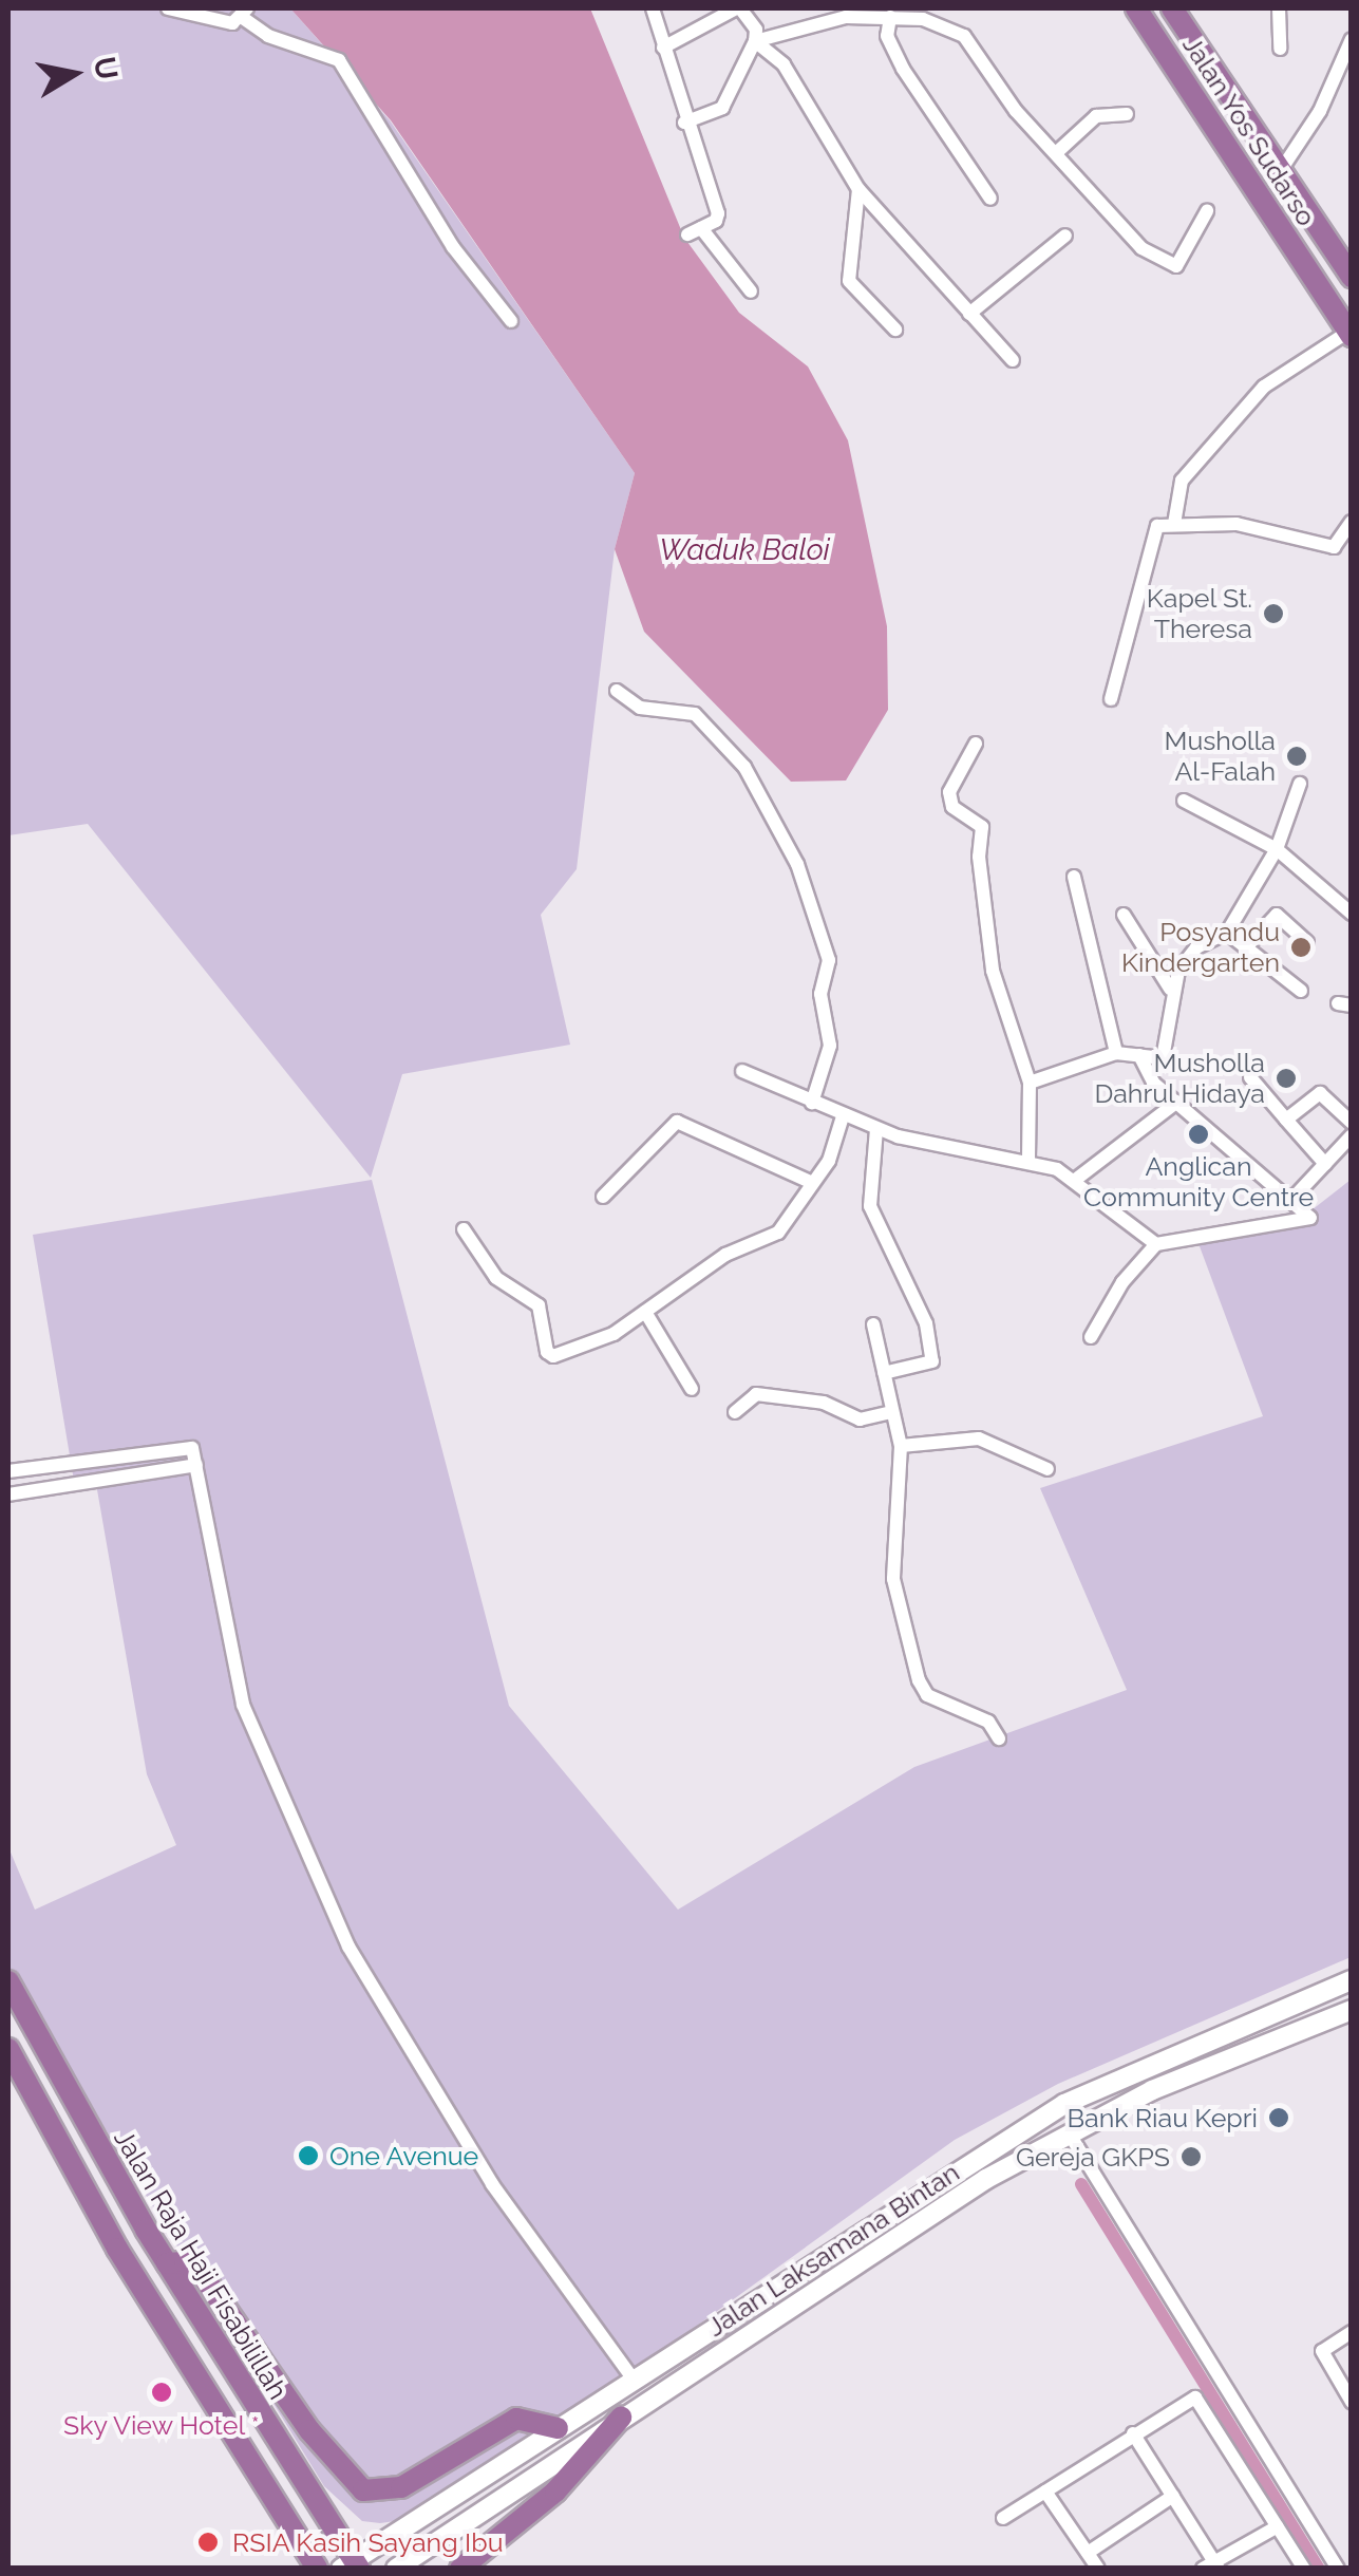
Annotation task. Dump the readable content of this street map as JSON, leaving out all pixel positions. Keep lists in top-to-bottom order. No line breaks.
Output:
{"streets":{"main road":["Jalan Yos Sudarso","Jalan Laksamana Bintan","Jalan Raja Haji Fisabilillah"]},"crossings":[["Jalan Laksamana Bintan","Jalan Raja Haji Fisabilillah"]],"water":["Waduk Baloi"],"places":["Kapel St. Theresa","Musholla Al-Falah","Posyandu Kindergarten","Musholla Dahrul Hidaya","Anglican Community Centre","Bank Riau Kepri","One Avenue","Gereja GKPS","Sky View Hotel *","RSIA Kasih Sayang Ibu"],"north":"right"}
